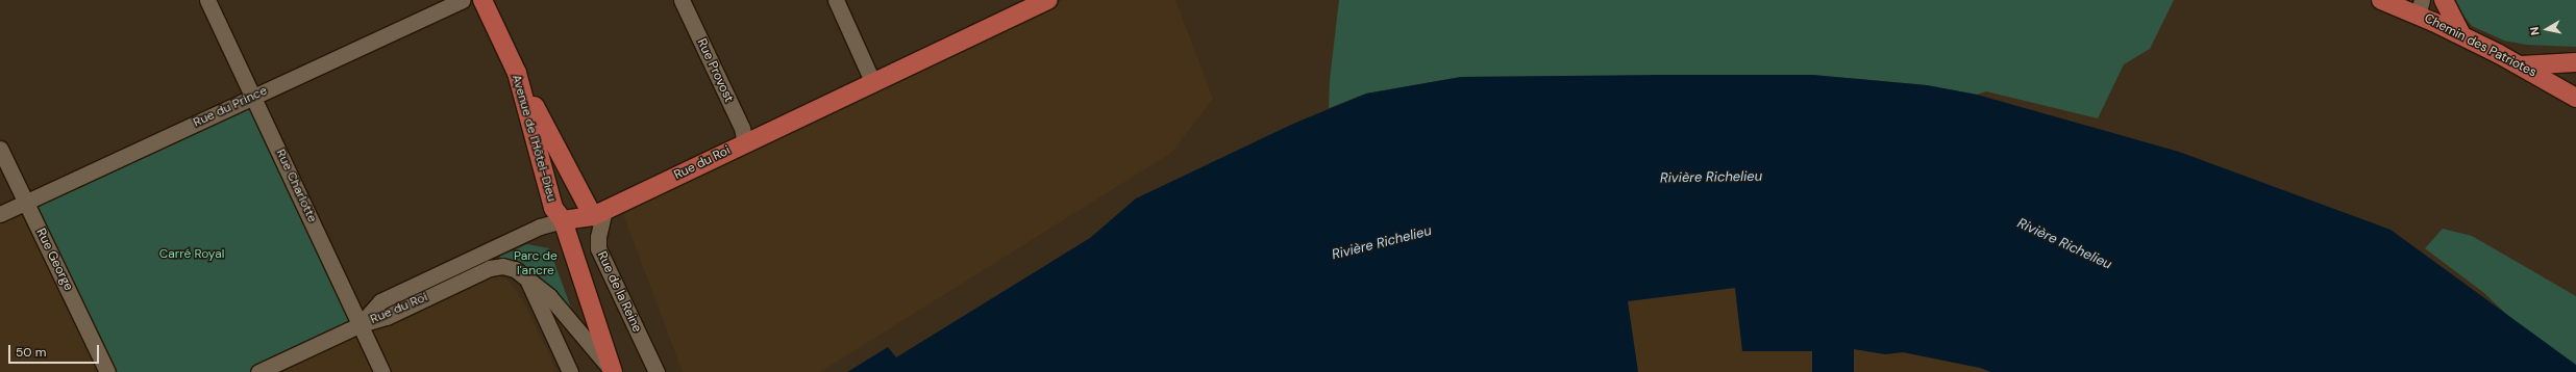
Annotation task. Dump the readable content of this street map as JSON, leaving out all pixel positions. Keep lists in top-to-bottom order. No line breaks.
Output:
{"streets":{"main road":["Chemin des Patriotes","Avenue de l'Hôtel-Dieu","Rue du Roi"],"street":["Rue Provost","Rue du Prince","Rue Charlotte","Rue George","Rue de la Reine"]},"crossings":[["Rue Provost","Rue du Roi"],["Rue du Prince","Rue Charlotte"],["Rue du Prince","Rue George"],["Avenue de l'Hôtel-Dieu","Rue du Roi"],["Rue du Roi","Rue Charlotte"],["Rue du Roi","Rue de la Reine"]],"water":["Rivière Richelieu"],"parks":["Carré Royal","Parc de l'ancre"],"scale_bar":"50 m","north":"left"}
